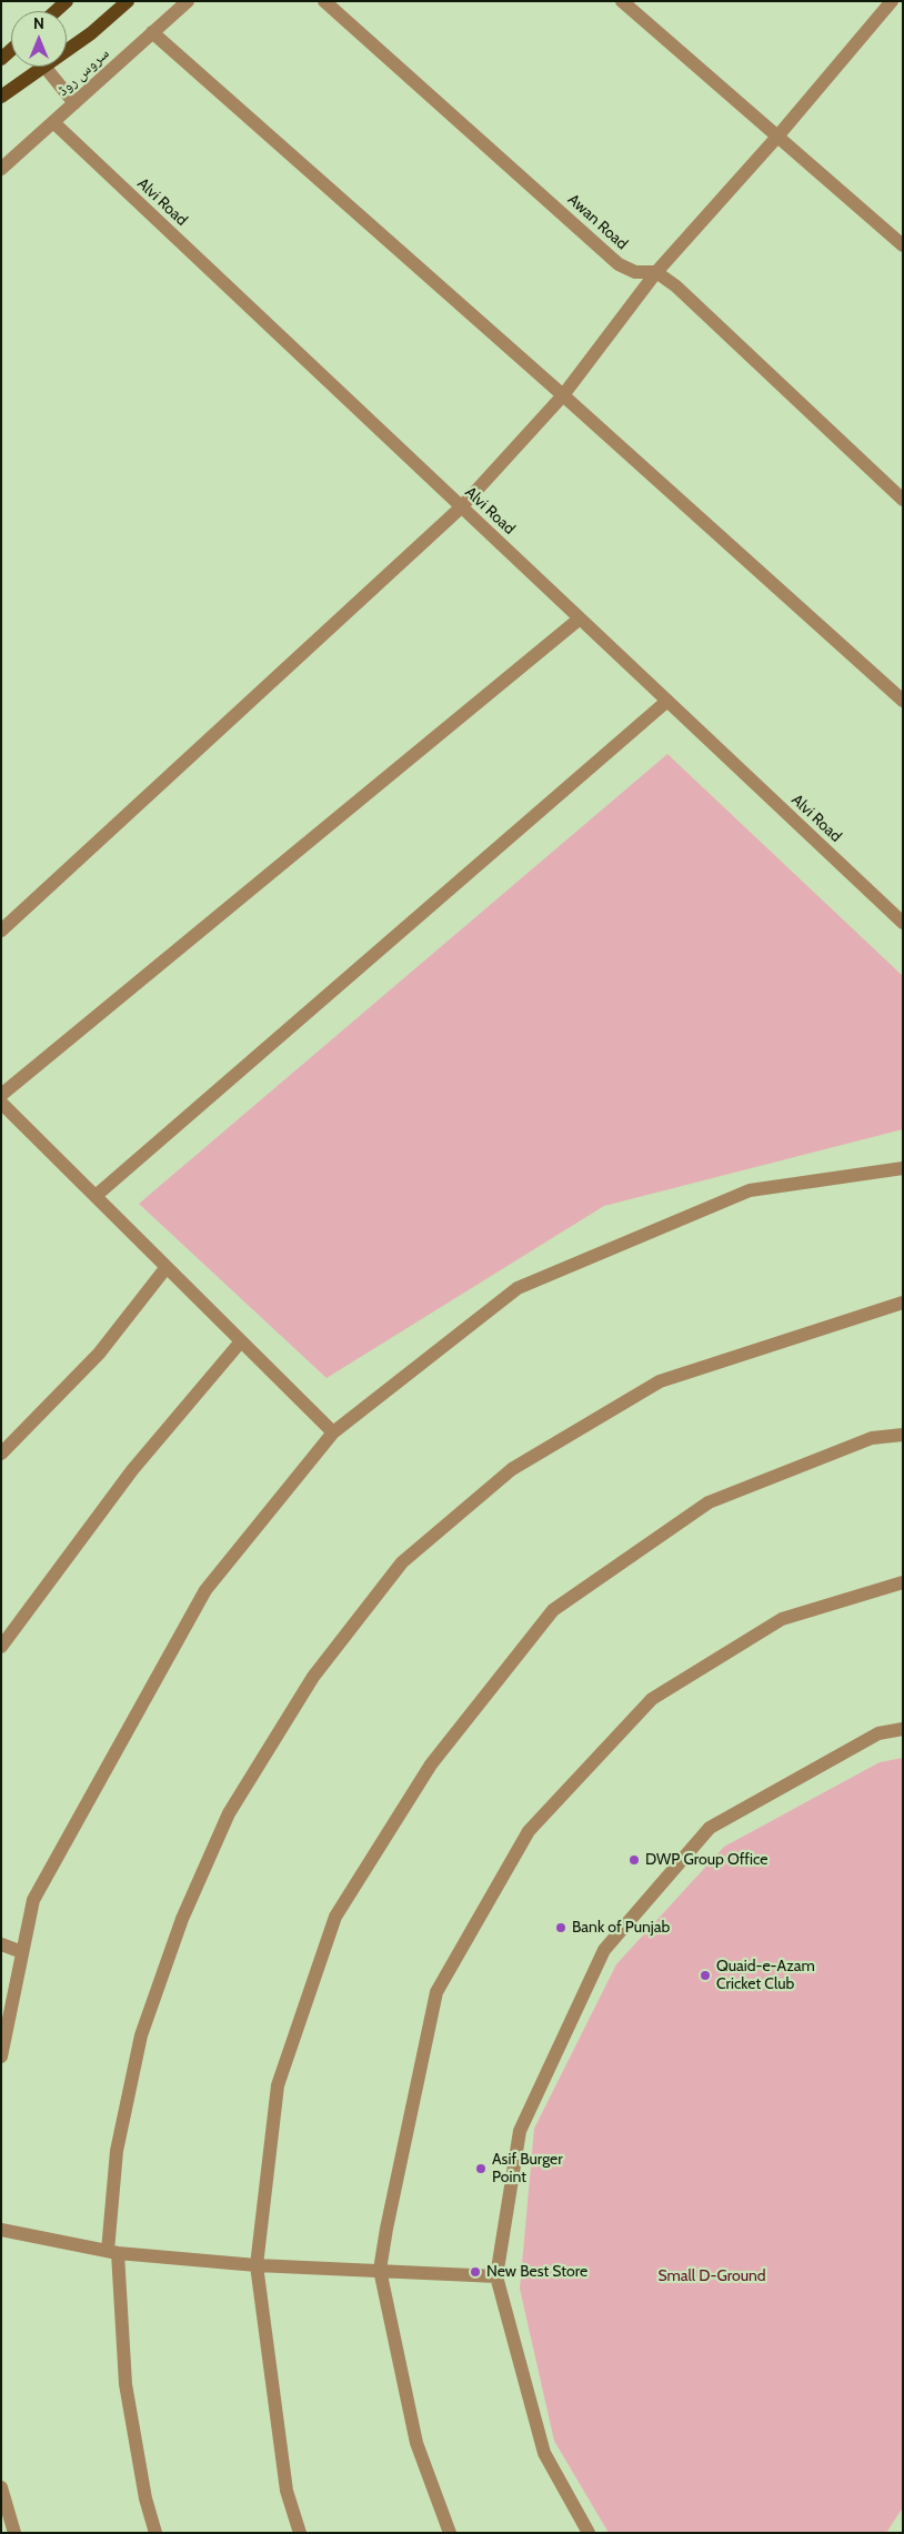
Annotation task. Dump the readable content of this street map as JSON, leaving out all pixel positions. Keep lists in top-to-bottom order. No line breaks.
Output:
{"streets":{"street":["سروس روڈ","Alvi Road","Awan Road"]},"crossings":[["سروس روڈ","Alvi Road"]],"parks":["Small D-Ground"],"places":["DWP Group Office","Bank of Punjab","Quaid-e-Azam Cricket Club","Asif Burger Point","New Best Store"],"north":"top"}
